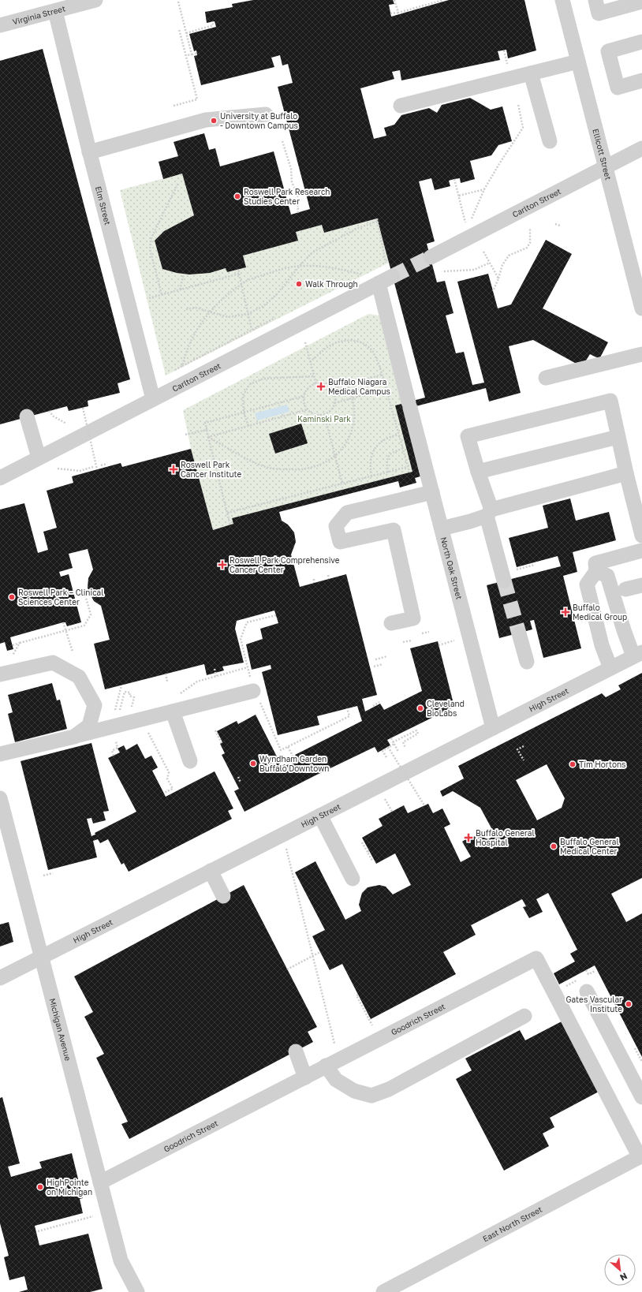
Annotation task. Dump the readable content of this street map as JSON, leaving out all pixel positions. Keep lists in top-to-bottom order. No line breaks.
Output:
{"streets":{"street":["Virginia Street","Ellicott Street","Carlton Street","Elm Street","North Oak Street","High Street","Goodrich Street","Michigan Avenue","East North Street"]},"crossings":[["Virginia Street","Elm Street"],["Ellicott Street","Carlton Street"],["Carlton Street","Elm Street"],["Carlton Street","North Oak Street"],["North Oak Street","High Street"],["High Street","Michigan Avenue"],["Goodrich Street","Michigan Avenue"],["Goodrich Street","East North Street"]],"parks":["Kaminski Park"],"places":{"other":["University at Buffalo - Downtown Campus","Roswell Park Research Studies Center","Walk Through","Roswell Park – Clinical Sciences Center","Cleveland BioLabs","Wyndham Garden Buffalo Downtown","Tim Hortons","Buffalo General Medical Center","Gates Vascular Institute","HighPointe on Michigan"],"health":["Buffalo Niagara Medical Campus","Roswell Park Cancer Institute","Roswell Park Comprehensive Cancer Center","Buffalo Medical Group","Buffalo General Hospital"]},"north":"bottom right"}
